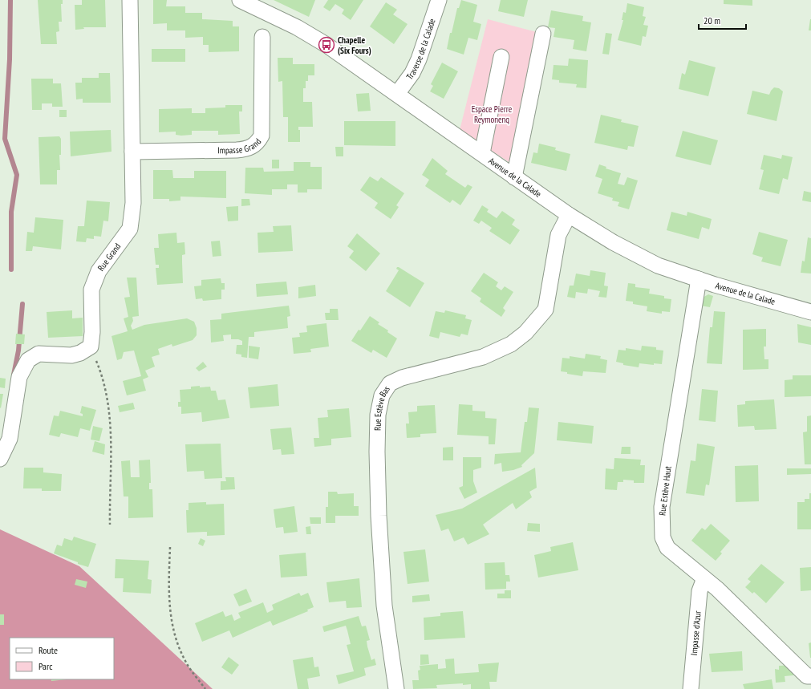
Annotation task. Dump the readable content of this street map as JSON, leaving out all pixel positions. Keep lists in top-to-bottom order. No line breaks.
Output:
{"streets":{"street":["Traverse de la Calade","Impasse Grand","Avenue de la Calade","Rue Grand","Rue Estève Bas","Rue Estève Haut","Impasse d'Azur"]},"crossings":[["Traverse de la Calade","Avenue de la Calade"],["Impasse Grand","Rue Grand"],["Avenue de la Calade","Rue Estève Bas"],["Avenue de la Calade","Rue Estève Haut"],["Rue Estève Haut","Impasse d'Azur"]],"parks":["Espace Pierre Reymonenq"],"places":{"bus stop":["Chapelle (Six Fours)"]},"legend":["Route","Parc"],"scale_bar":"20 m"}
